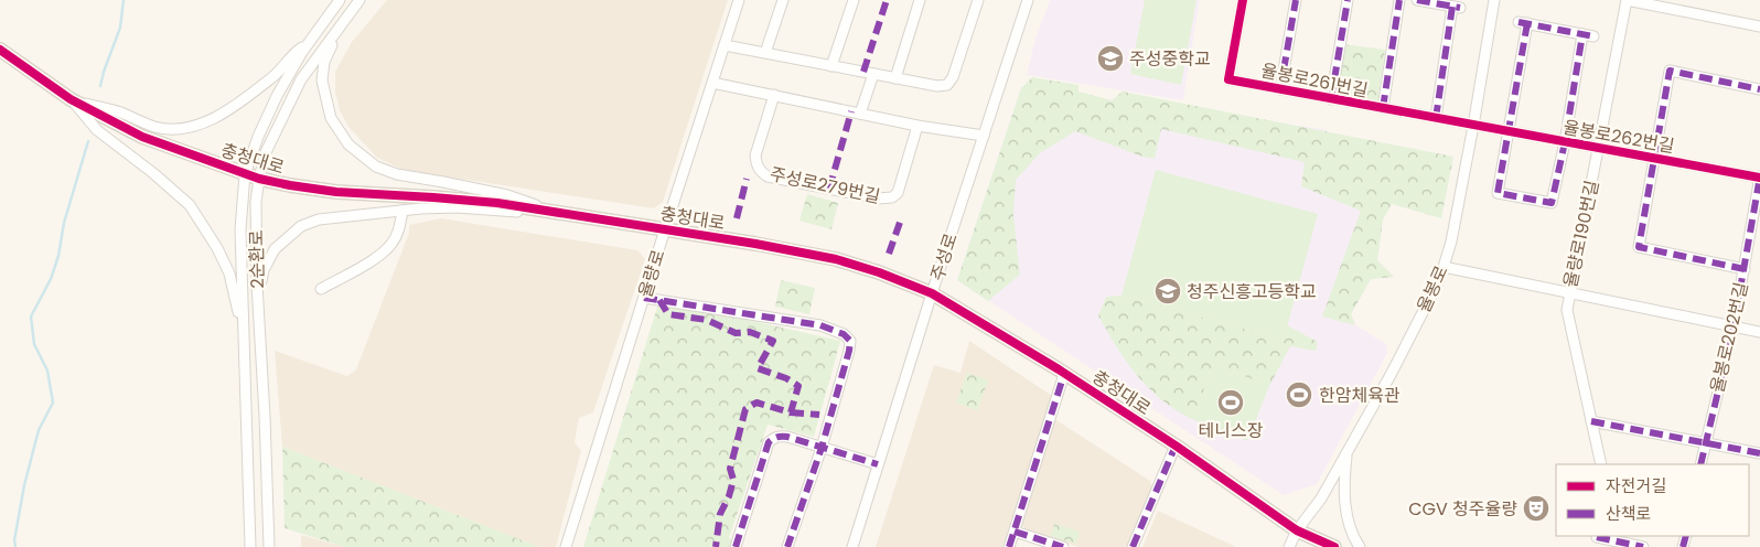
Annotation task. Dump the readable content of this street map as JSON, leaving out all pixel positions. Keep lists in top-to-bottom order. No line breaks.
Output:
{"streets":{"main road":["충청대로"],"street":["율봉로261번길","율봉로262번길","주성로279번길","율량로190번길","주성로","2순환로","율량로","율봉로","율봉로202번길"]},"crossings":[["율봉로261번길","율봉로262번길"],["율봉로261번길","율봉로"],["율봉로262번길","율량로190번길"],["율봉로262번길","율봉로"],["율봉로262번길","율봉로202번길"],["충청대로","주성로"],["충청대로","2순환로"],["충청대로","율량로"],["충청대로","율봉로"]],"places":{"school or university":["주성중학교","청주신흥고등학교"],"sports":["한암체육관","테니스장"],"theatre":["CGV 청주율량"]},"legend":["자전거길","산책로"]}
